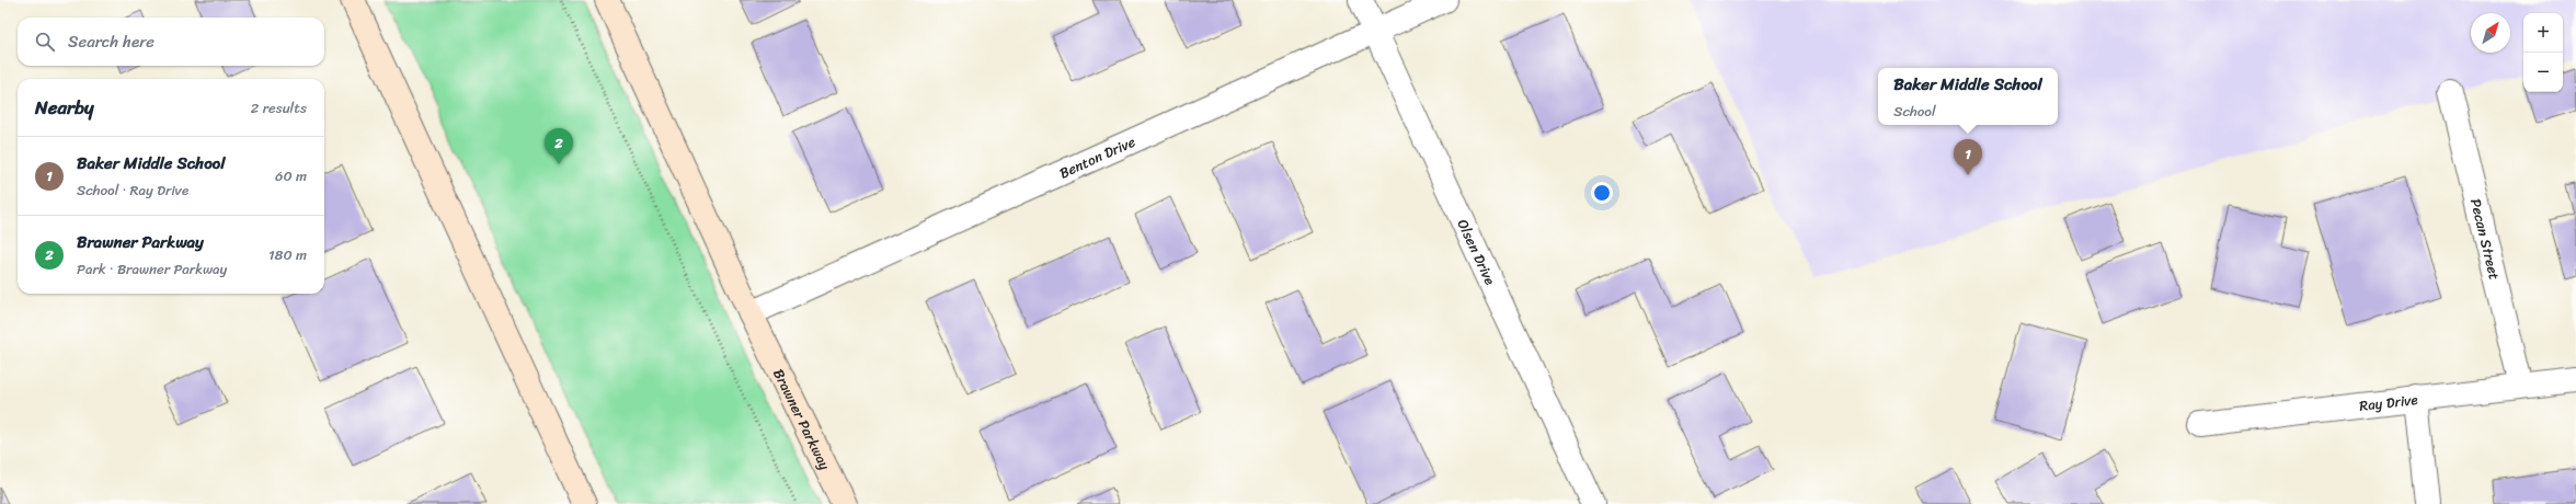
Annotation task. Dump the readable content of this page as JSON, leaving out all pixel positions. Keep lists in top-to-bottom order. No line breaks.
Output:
{"streets":{"street":["Benton Drive","Pecan Street","Olsen Drive","Ray Drive","Brawner Parkway"]},"crossings":[["Benton Drive","Olsen Drive"],["Benton Drive","Brawner Parkway"],["Pecan Street","Ray Drive"]],"north":"top right","page":{"map_buttons":["+","−"],"search":"Search here","popup":["Baker Middle School","School"],"heading":["Nearby","2 results"],"pins":["2","1"],"list":[{"mark":"1","name":"Baker Middle School","note":"School · Ray Drive","value":"60 m"},{"mark":"2","name":"Brawner Parkway","note":"Park · Brawner Parkway","value":"180 m"}]}}
